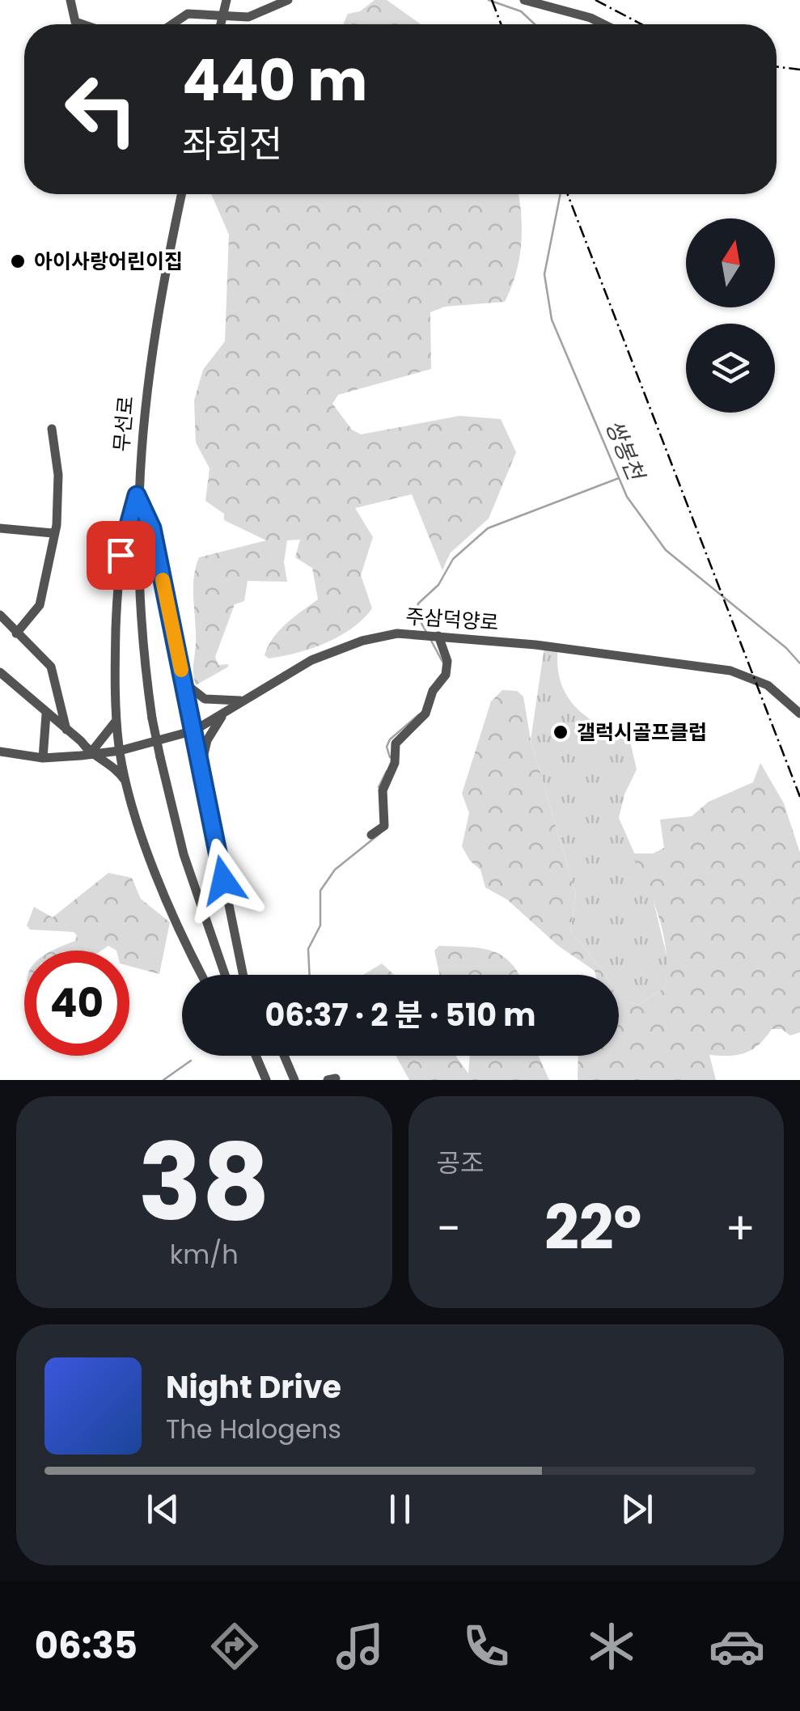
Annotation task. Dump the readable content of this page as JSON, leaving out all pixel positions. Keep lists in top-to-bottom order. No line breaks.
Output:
{"streets":{"street":["무선로","주삼덕양로"]},"water":["쌍봉천"],"places":["아이사랑어린이집","갤럭시골프클럽"],"north":"top","page":{"turn":["440 m","좌회전"],"limit":"40","trip":"06:37 · 2 분 · 510 m","tile":[["38","km/h"],"공조"],"heat":["−","22°","+"],"song":["Night Drive","The Halogens"],"tabs":"06:35"}}
